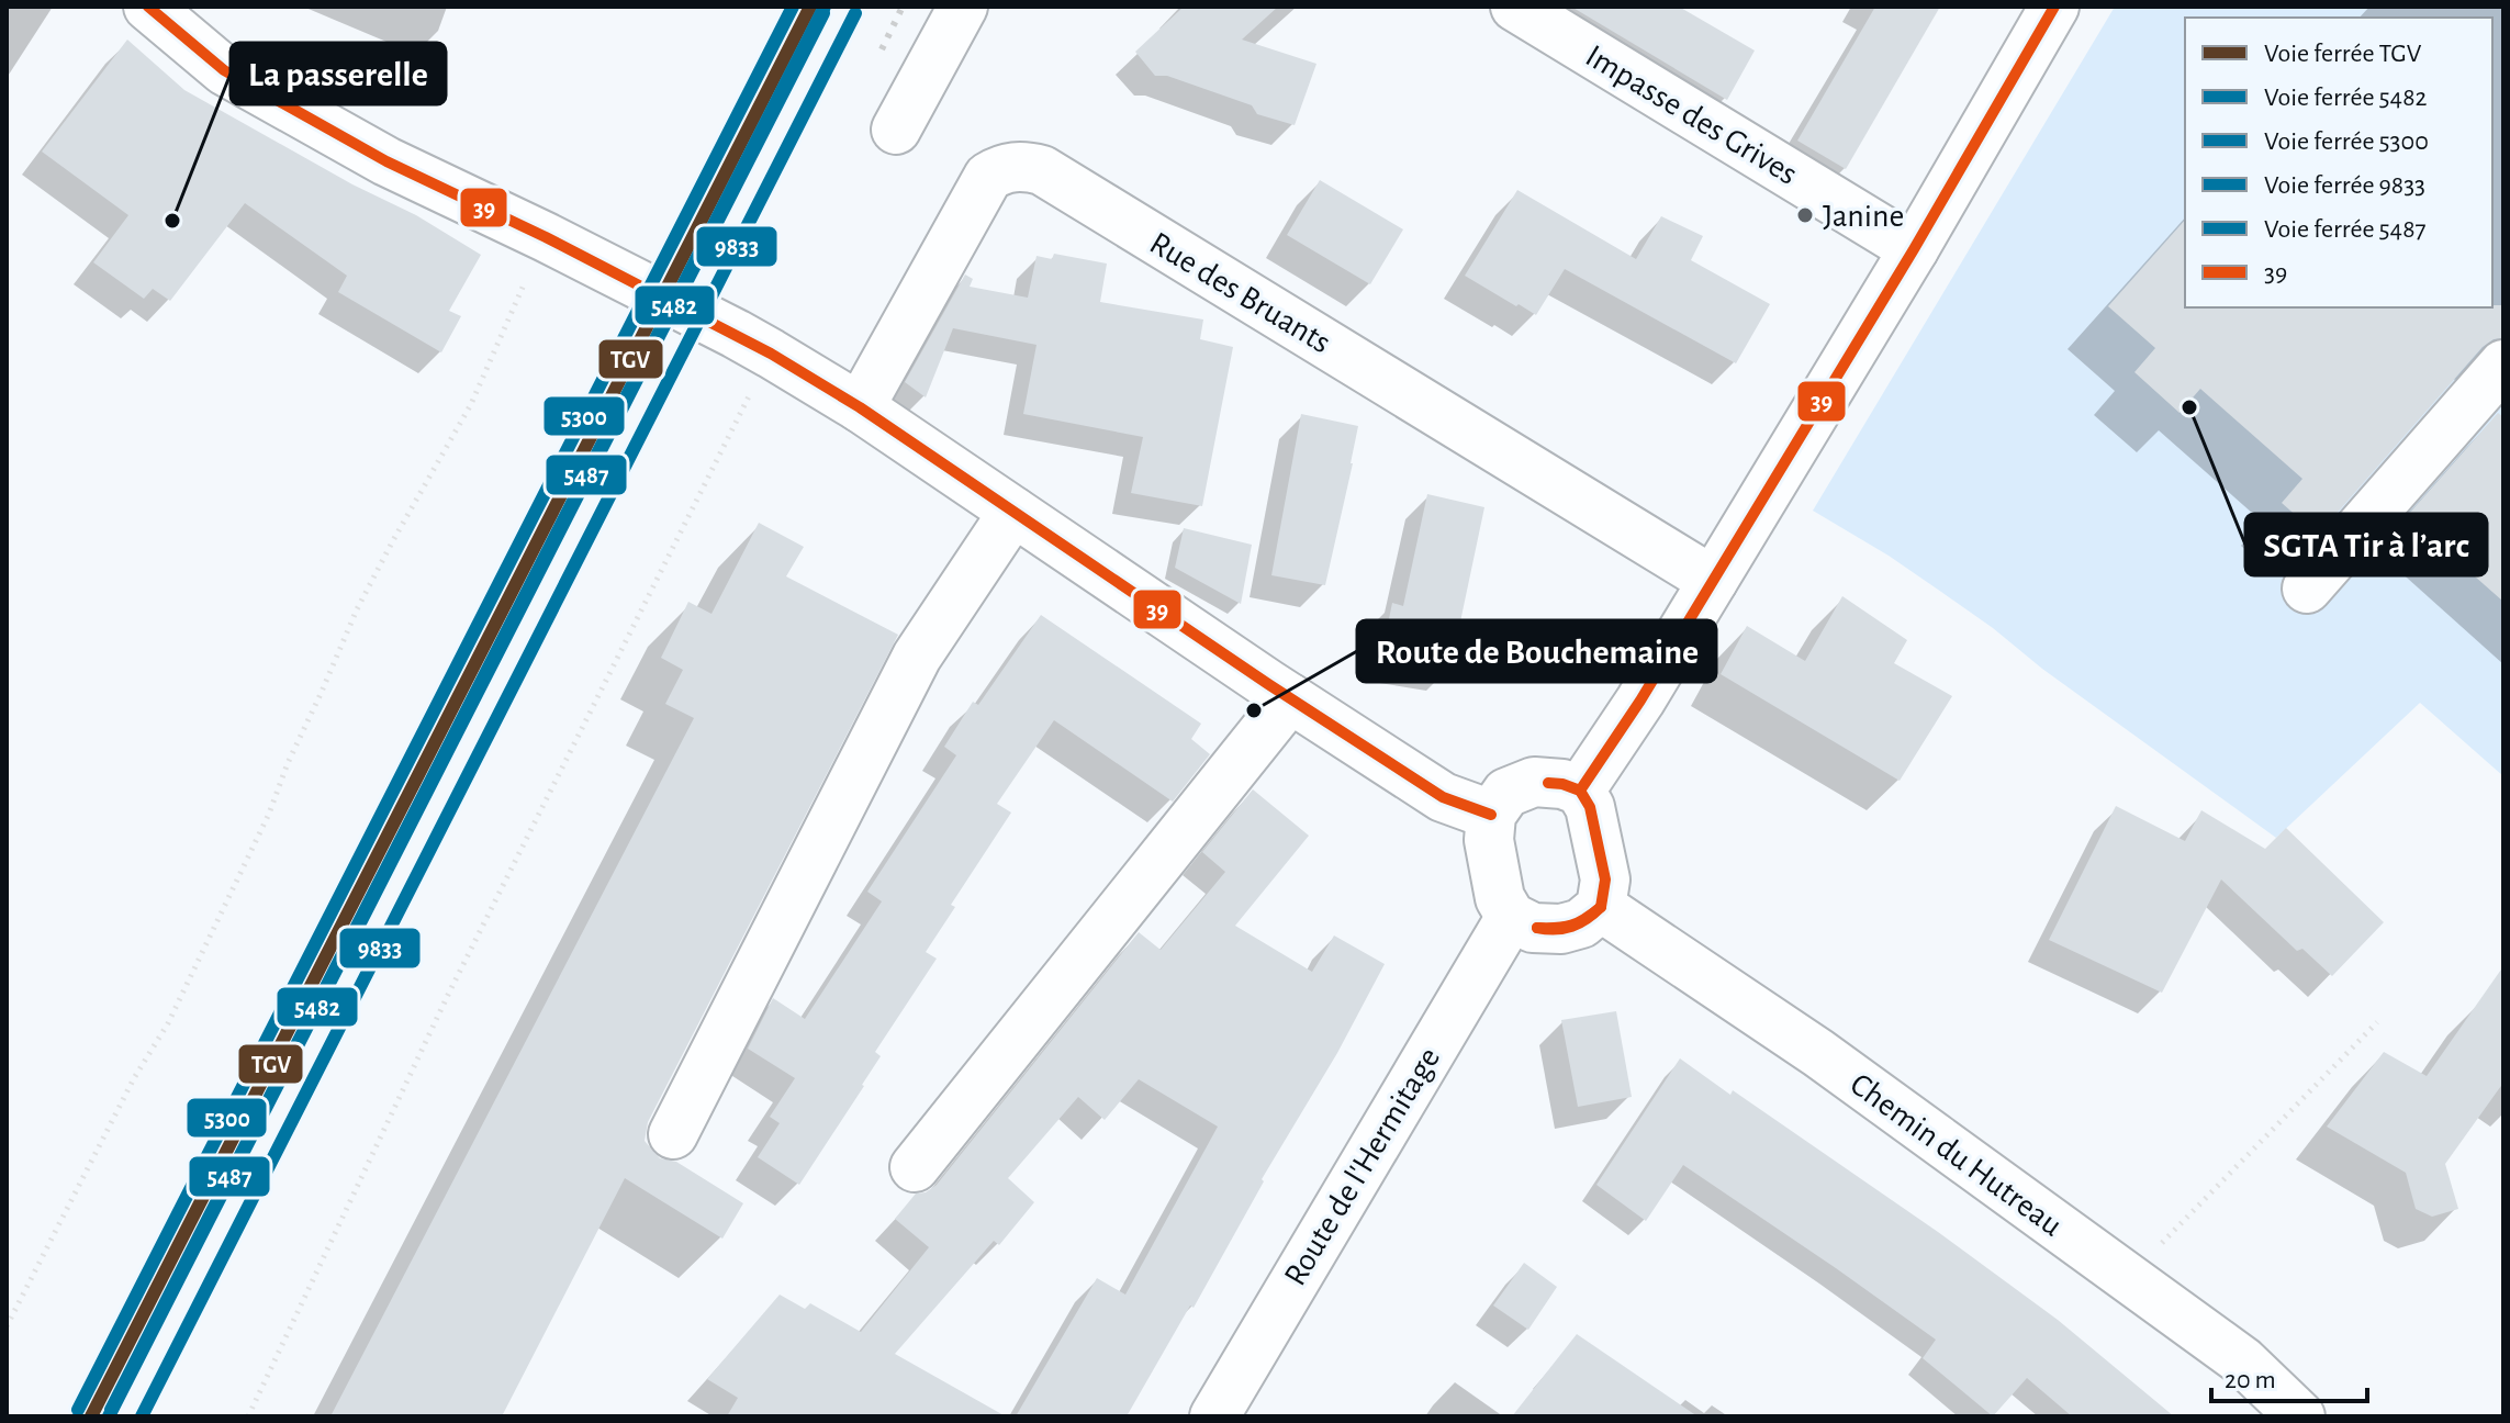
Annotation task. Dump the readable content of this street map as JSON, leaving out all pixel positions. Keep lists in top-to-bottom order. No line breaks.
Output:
{"streets":{"street":["Impasse des Grives","Rue des Bruants","Chemin du Hutreau","Route de l'Hermitage"]},"crossings":[["Chemin du Hutreau","Route de l'Hermitage"]],"places":["Janine","La passerelle","SGTA Tir à l’arc","Route de Bouchemaine"],"lines":["rail line TGV","rail line 5300","rail line 5487","transit line 39","rail line 5482","rail line 9833"],"legend":["Voie ferrée TGV","Voie ferrée 5482","Voie ferrée 5300","Voie ferrée 9833","Voie ferrée 5487","39"],"scale_bar":"20 m"}
